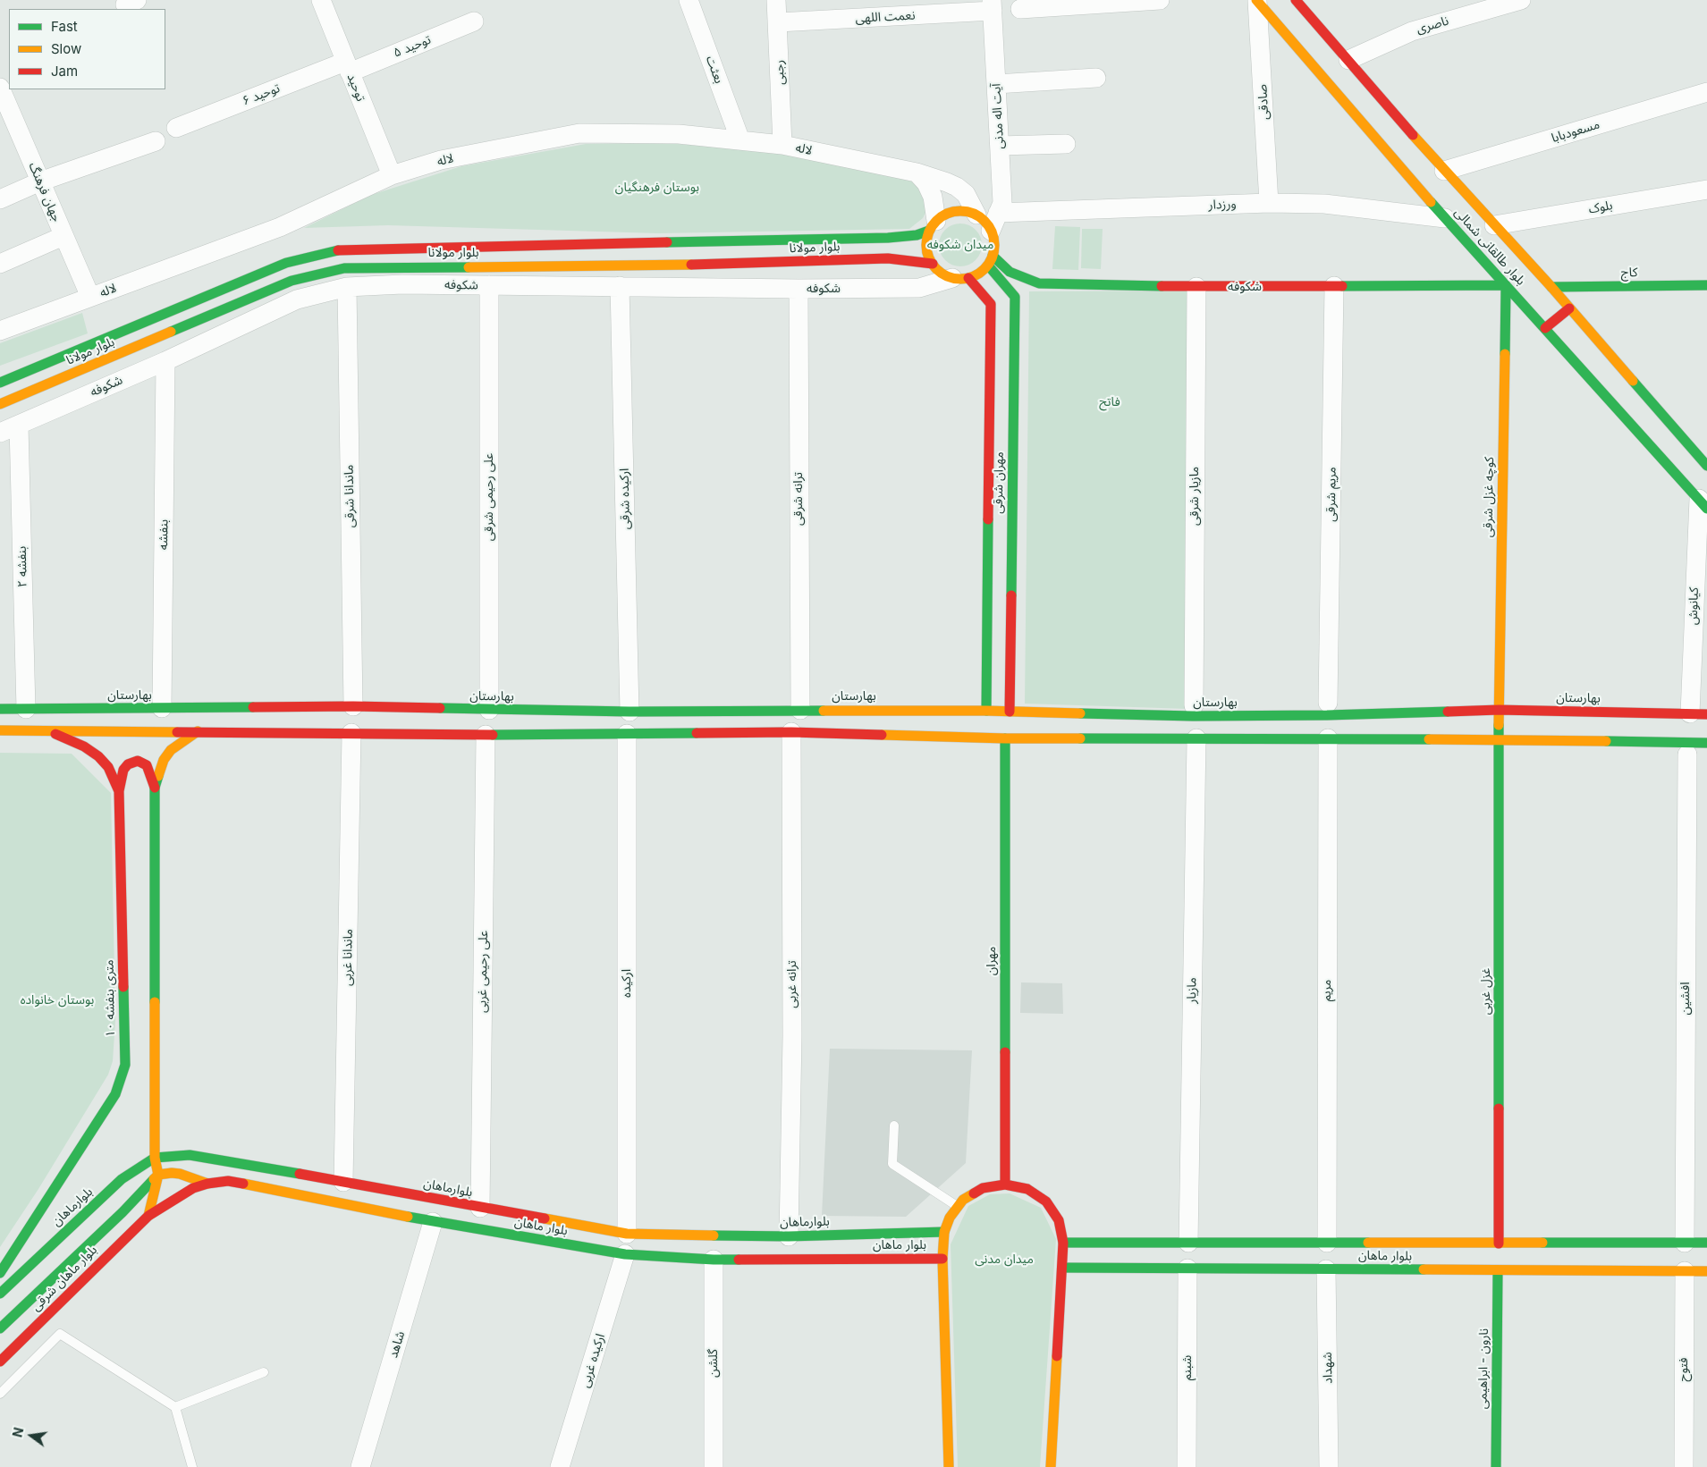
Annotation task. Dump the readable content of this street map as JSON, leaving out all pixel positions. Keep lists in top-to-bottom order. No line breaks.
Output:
{"streets":{"main road":["بلوار طالقانی شمالی","بلوار مولانا","کاج","شکوفه","مهران شرقی","کوچه غزل شرقی","بهارستان","مهران","غزل غربی","۱۰ متری بنفشه","بلوارماهان","بلوار ماهان","بلوار ماهان شرقی","نارون - ابراهیمی"],"street":["نعمت اللهی","ناصری","توحید ۵","بعثت","رجبی","توحید","توحید ۶","صادقی","آیت اله مدنی","مسعودبابا","لاله","جهان فرهنگ","ورزدار","بلوک","مریم شرقی","ماندانا شرقی","مازیار شرقی","علی رحیمی شرقی","ارکیده شرقی","ترانه شرقی","بنفشه","بنفشه ۲","کیانوش","ماندانا غربی","علی رحیمی غربی","ارکیده","ترانه غربی","مازیار","مریم","افشین","شاهد","ارکیده غربی","گلشن","شبنم","شهداد","فتوح"]},"crossings":[["نعمت اللهی","رجبی"],["نعمت اللهی","آیت اله مدنی"],["ناصری","بلوار طالقانی شمالی"],["توحید ۵","توحید"],["توحید ۵","توحید ۶"],["بعثت","لاله"],["رجبی","لاله"],["توحید","توحید ۶"],["توحید","لاله"],["صادقی","ورزدار"],["صادقی","بلوار طالقانی شمالی"],["آیت اله مدنی","لاله"],["آیت اله مدنی","ورزدار"],["آیت اله مدنی","بلوار مولانا"],["آیت اله مدنی","شکوفه"],["آیت اله مدنی","مهران شرقی"],["مسعودبابا","بلوار طالقانی شمالی"],["لاله","جهان فرهنگ"],["لاله","بلوار مولانا"],["لاله","شکوفه"],["لاله","مهران شرقی"],["ورزدار","بلوار طالقانی شمالی"],["بلوک","بلوار طالقانی شمالی"],["بلوار طالقانی شمالی","کاج"],["بلوار طالقانی شمالی","شکوفه"],["بلوار طالقانی شمالی","کوچه غزل شرقی"],["بلوار طالقانی شمالی","کیانوش"],["بلوار مولانا","شکوفه"],["بلوار مولانا","مهران شرقی"],["شکوفه","مهران شرقی"],["شکوفه","مریم شرقی"],["شکوفه","ماندانا شرقی"],["شکوفه","مازیار شرقی"],["شکوفه","علی رحیمی شرقی"],["شکوفه","کوچه غزل شرقی"],["شکوفه","ارکیده شرقی"],["شکوفه","ترانه شرقی"],["شکوفه","بنفشه"],["شکوفه","بنفشه ۲"],["مهران شرقی","بهارستان"],["ماندانا شرقی","بهارستان"],["علی رحیمی شرقی","بهارستان"],["کوچه غزل شرقی","بهارستان"],["کوچه غزل شرقی","غزل غربی"],["ارکیده شرقی","بهارستان"],["ترانه شرقی","بهارستان"],["بنفشه","بهارستان"],["بنفشه ۲","بهارستان"],["کیانوش","بهارستان"],["ماندانا غربی","بلوارماهان"],["علی رحیمی غربی","بلوارماهان"],["ارکیده","بلوارماهان"],["ترانه غربی","بلوارماهان"],["مازیار","بلوار ماهان"],["مریم","بلوار ماهان"],["غزل غربی","بلوار ماهان"],["افشین","بلوار ماهان"],["بلوار ماهان","بلوار ماهان شرقی"],["بلوار ماهان","شاهد"],["بلوار ماهان","ارکیده غربی"],["بلوار ماهان","گلشن"],["بلوار ماهان","شبنم"],["بلوار ماهان","شهداد"],["بلوار ماهان","نارون - ابراهیمی"],["بلوار ماهان","فتوح"]],"parks":["بوستان فرهنگیان","میدان شکوفه","فاتح","بوستان خانواده","میدان مدنی"],"legend":["Fast","Slow","Jam"],"north":"left"}
